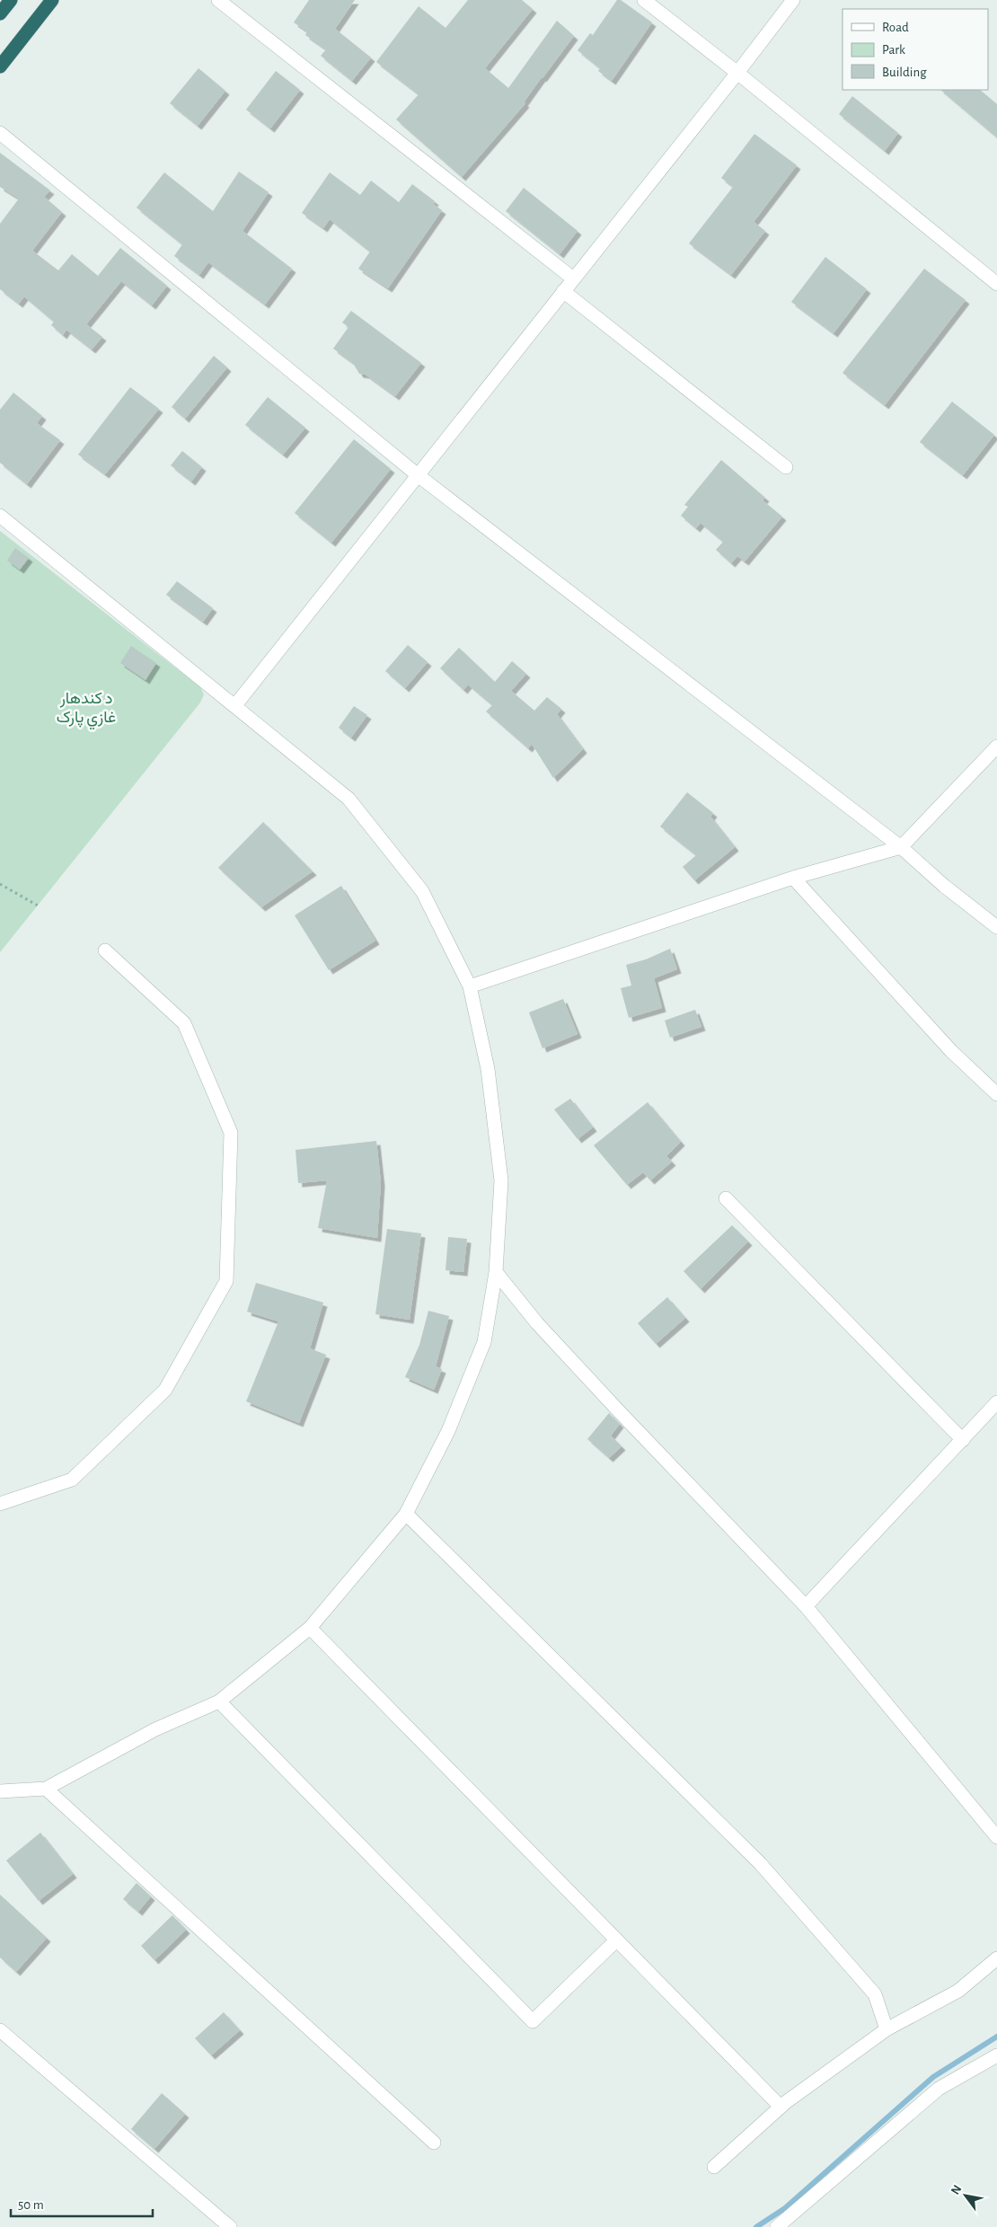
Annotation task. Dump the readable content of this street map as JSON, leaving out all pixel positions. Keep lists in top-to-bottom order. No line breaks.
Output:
{"parks":["د کندهار غازي پارک"],"legend":["Road","Park","Building"],"scale_bar":"50 m","north":"top left"}
